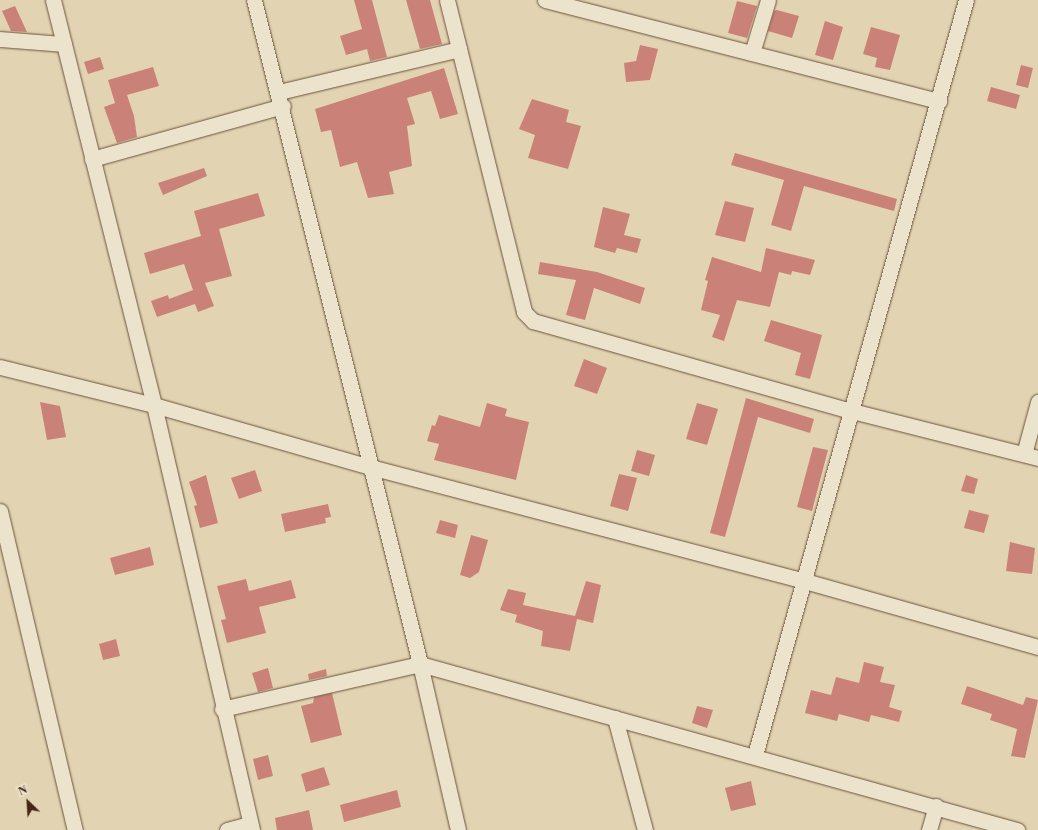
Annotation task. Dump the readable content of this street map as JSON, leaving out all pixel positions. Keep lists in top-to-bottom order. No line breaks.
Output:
{"north":"top left"}
